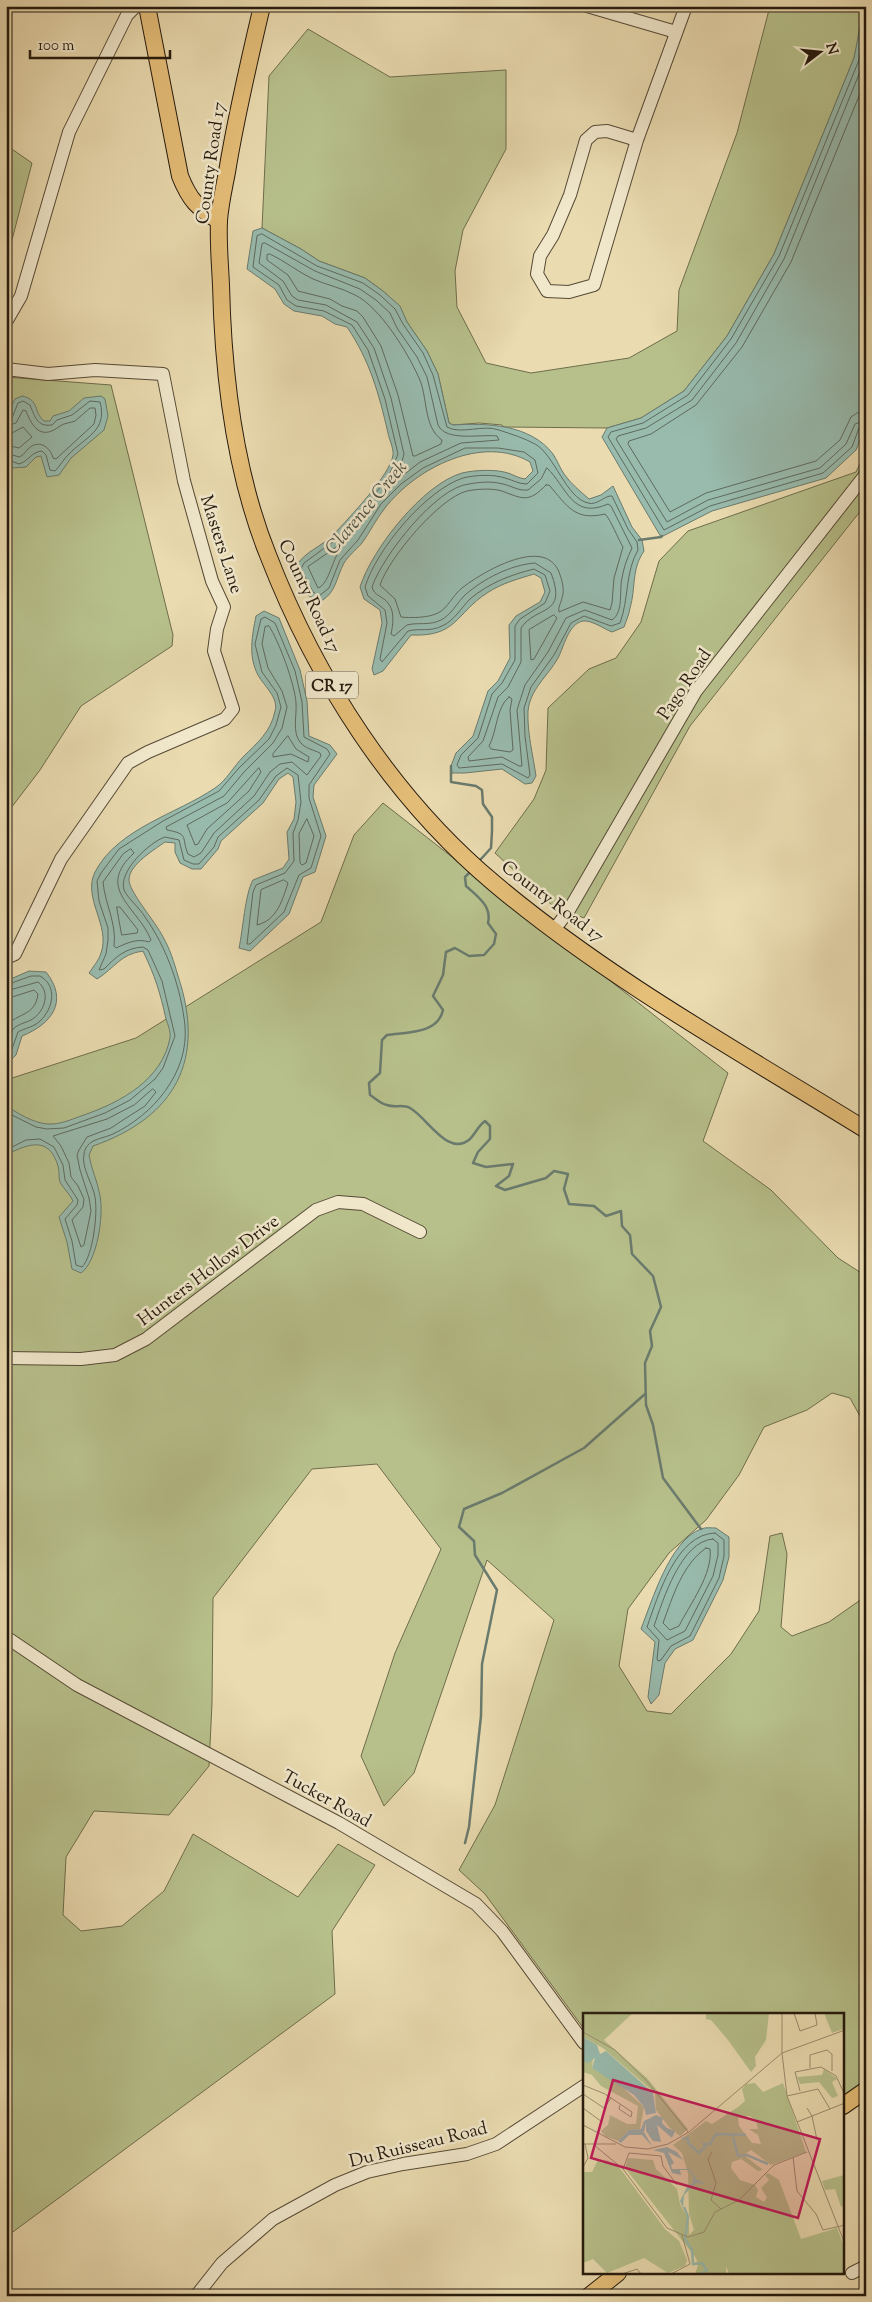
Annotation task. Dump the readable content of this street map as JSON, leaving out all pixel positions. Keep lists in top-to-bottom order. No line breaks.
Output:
{"streets":{"main road":["County Road 17","CR 17"],"street":["Masters Lane","Pago Road","Hunters Hollow Drive","Tucker Road","Du Ruisseau Road"]},"crossings":[["County Road 17","Pago Road"]],"water":["Clarence Creek"],"scale_bar":"100 m","north":"right"}
